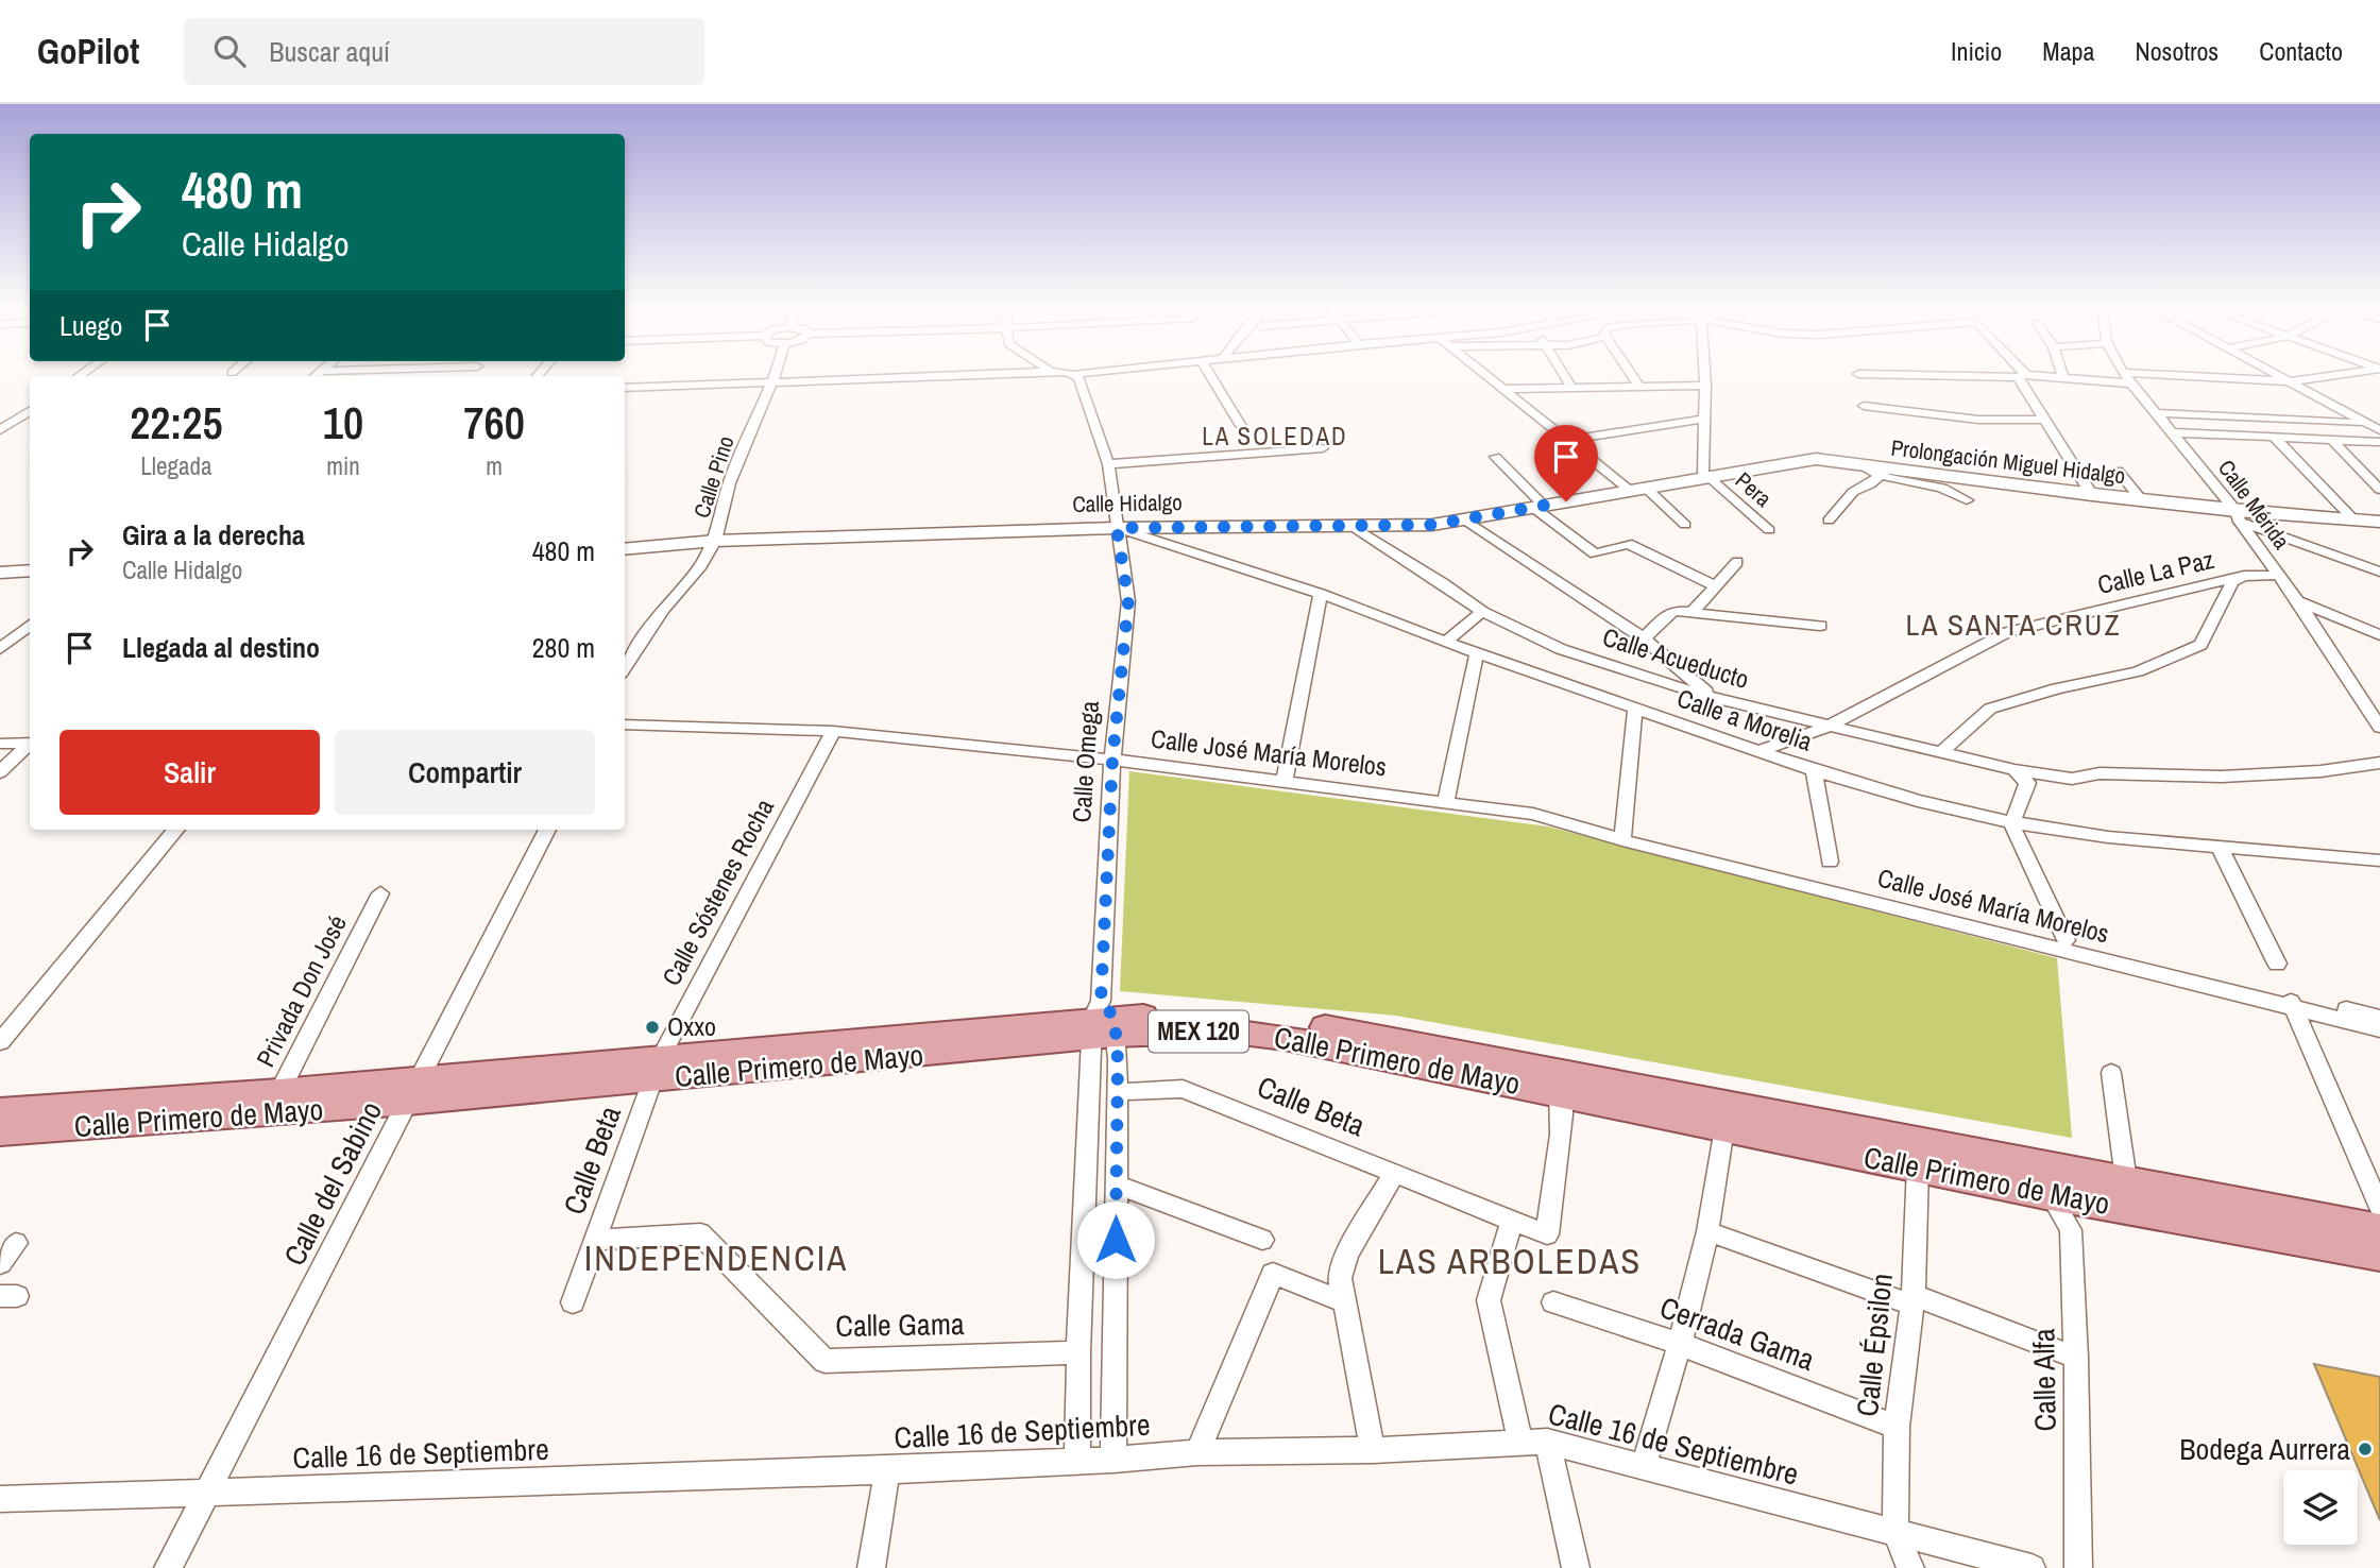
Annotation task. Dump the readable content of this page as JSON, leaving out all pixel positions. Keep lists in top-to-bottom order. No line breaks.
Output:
{"streets":{"main road":["MEX 120","Calle Primero de Mayo"],"street":["Prolongación Miguel Hidalgo","Calle Pino","Pera","Calle Hidalgo","Calle Mérida","Calle La Paz","Calle Acueducto","Calle a Morelia","Calle José María Morelos","Calle Omega","Calle Sóstenes Rocha","Privada Don José","Calle Beta","Calle del Sabino","Calle Gama","Cerrada Gama","Calle Épsilon","Calle Alfa","Calle 16 de Septiembre"]},"crossings":[["Prolongación Miguel Hidalgo","Pera"],["Prolongación Miguel Hidalgo","Calle Hidalgo"],["Prolongación Miguel Hidalgo","Calle Mérida"],["Calle Pino","Calle Hidalgo"],["Calle Hidalgo","Calle Acueducto"],["Calle Hidalgo","Calle a Morelia"],["Calle Hidalgo","Calle Omega"],["Calle Mérida","Calle La Paz"],["Calle La Paz","Calle Acueducto"],["Calle La Paz","Calle a Morelia"],["Calle a Morelia","Calle Omega"],["Calle José María Morelos","Calle Omega"],["Calle José María Morelos","Calle Sóstenes Rocha"],["Calle Omega","Calle Primero de Mayo"],["Calle Omega","Calle Beta"],["Calle Omega","Calle Gama"],["Calle Omega","Calle 16 de Septiembre"],["Calle Sóstenes Rocha","Calle Primero de Mayo"],["Calle Sóstenes Rocha","Calle Beta"],["Privada Don José","Calle Primero de Mayo"],["Calle Primero de Mayo","Calle Beta"],["Calle Primero de Mayo","Calle del Sabino"],["Calle Primero de Mayo","Calle Épsilon"],["Calle Primero de Mayo","Calle Alfa"],["Calle Beta","Calle Gama"],["Calle del Sabino","Calle 16 de Septiembre"],["Cerrada Gama","Calle Épsilon"],["Calle Épsilon","Calle 16 de Septiembre"]],"districts":["LA SOLEDAD","LA SANTA CRUZ","INDEPENDENCIA","LAS ARBOLEDAS"],"places":["Oxxo","Bodega Aurrera"],"page":{"header":"GoPilot","search":"Buscar aquí","nav":["Inicio","Mapa","Nosotros","Contacto"],"turn":["480 m","Calle Hidalgo"],"then":"Luego","eta":["22:25","Llegada","10","min","760","m"],"list":[{"name":"Gira a la derecha","note":"Calle Hidalgo","value":"480 m"},{"name":"Llegada al destino","value":"280 m"}],"buttons":["Salir","Compartir"]}}
